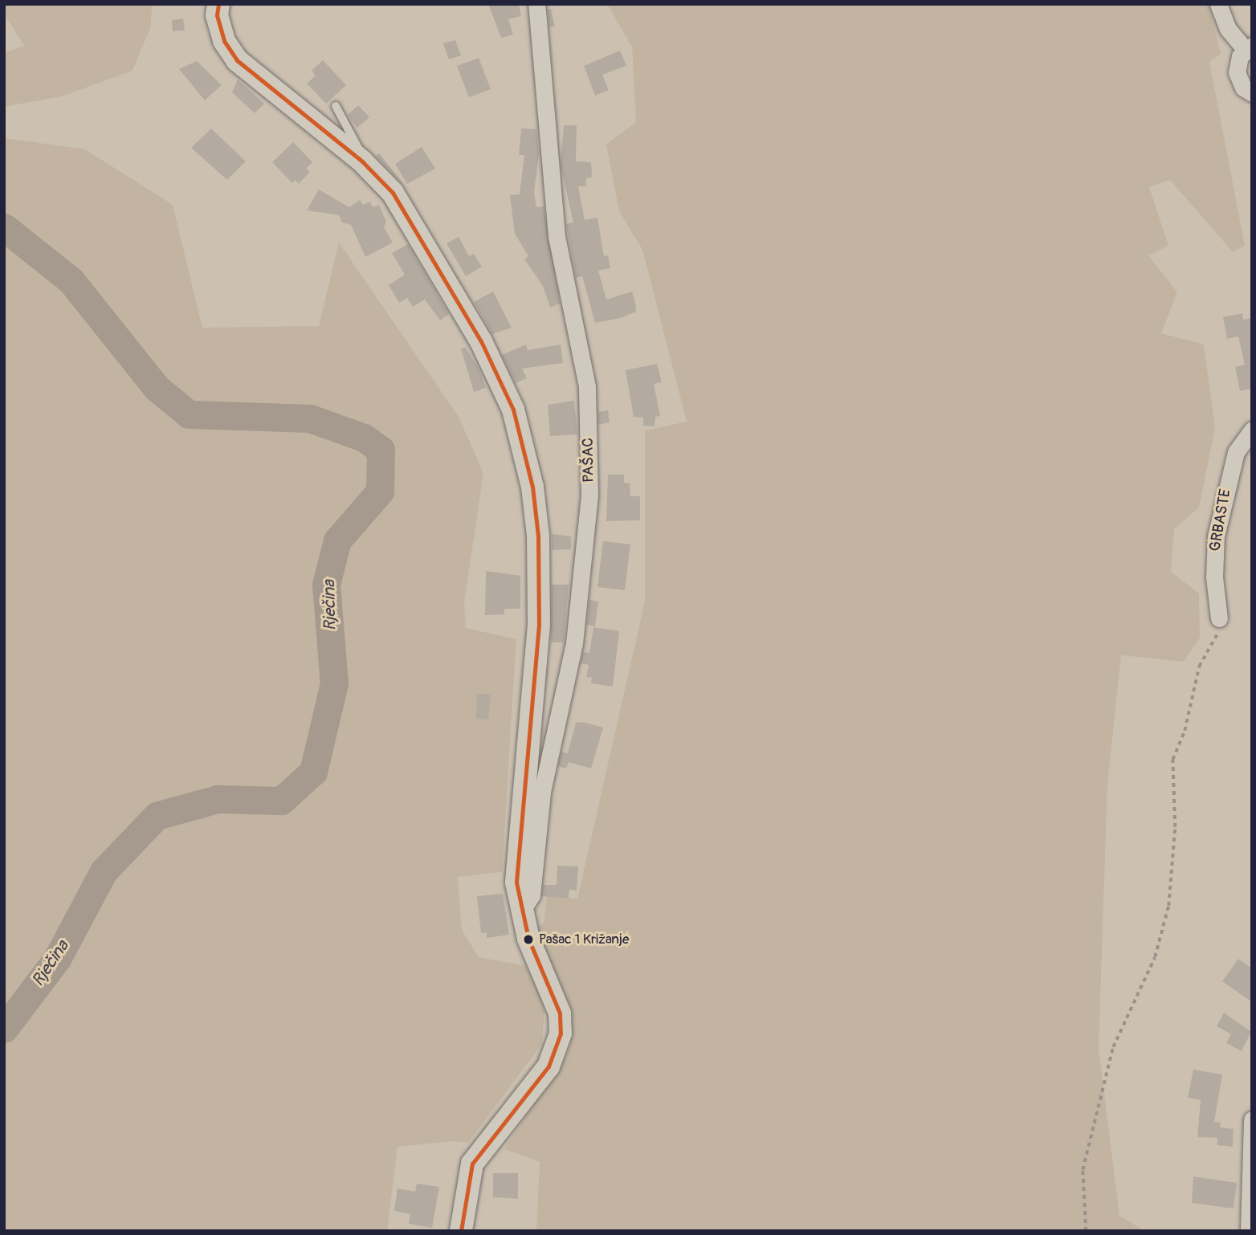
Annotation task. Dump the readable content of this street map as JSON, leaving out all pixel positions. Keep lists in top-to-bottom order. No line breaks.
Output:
{"streets":{"street":["PAŠAC","GRBASTE"]},"water":["Rječina"],"places":["Pašac 1 Križanje"]}
